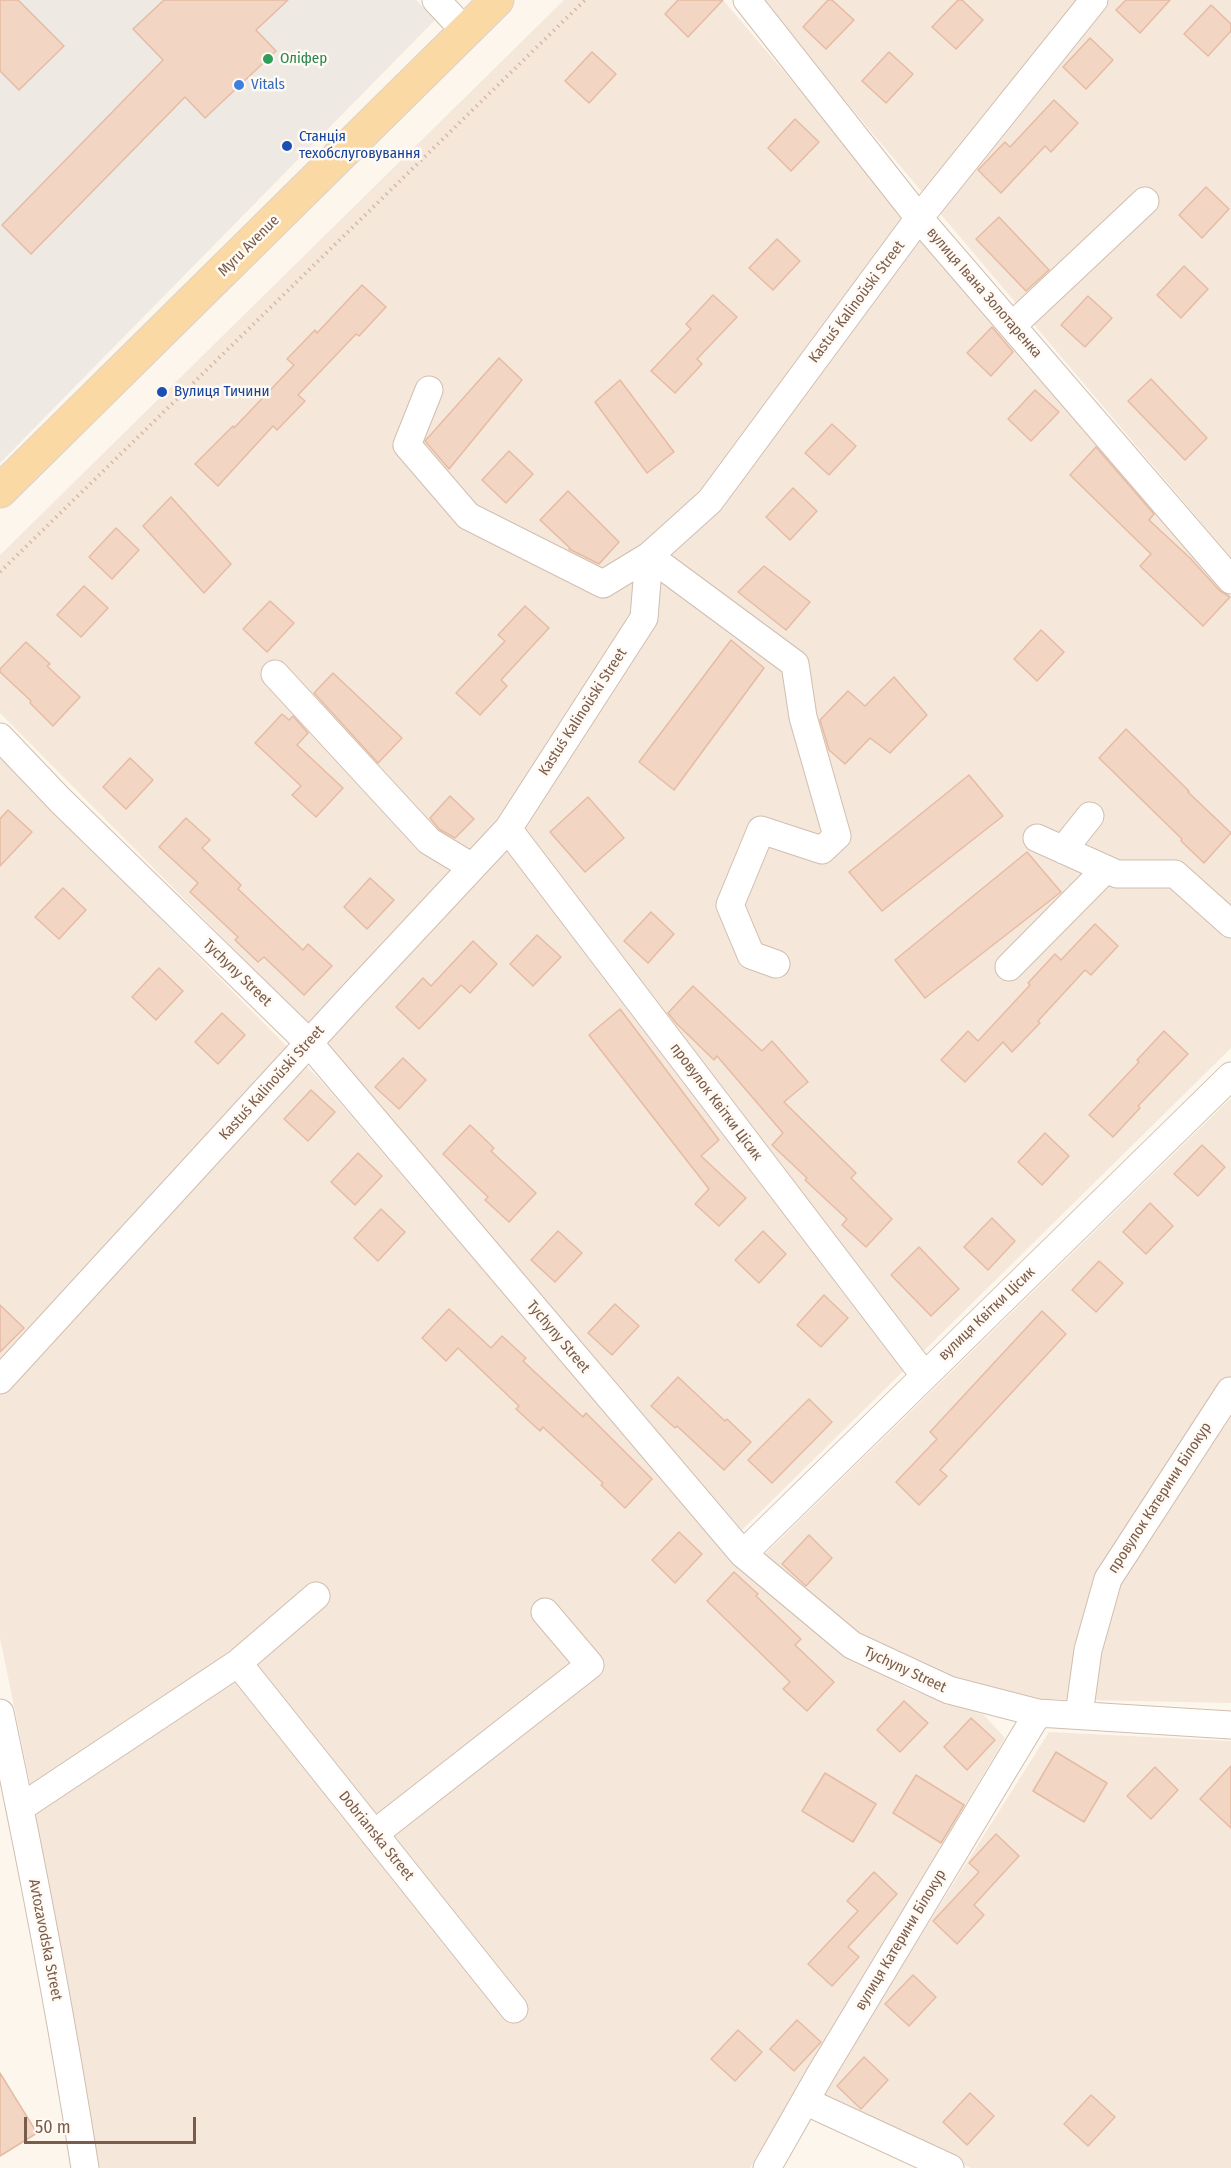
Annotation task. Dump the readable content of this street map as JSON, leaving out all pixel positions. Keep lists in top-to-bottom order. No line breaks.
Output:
{"streets":{"main road":["Myru Avenue"],"street":["вулиця Івана Золотаренка","Kastuś Kalinoŭski Street","Tychyny Street","провулок Квітки Цісик","вулиця Квітки Цісик","провулок Катерини Білокур","Dobrianska Street","Avtozavodska Street","вулиця Катерини Білокур"]},"crossings":[["вулиця Івана Золотаренка","Kastuś Kalinoŭski Street"],["Kastuś Kalinoŭski Street","Tychyny Street"],["Kastuś Kalinoŭski Street","провулок Квітки Цісик"],["Tychyny Street","вулиця Квітки Цісик"],["Tychyny Street","провулок Катерини Білокур"],["Tychyny Street","вулиця Катерини Білокур"],["провулок Квітки Цісик","вулиця Квітки Цісик"]],"places":["Оліфер","Vitals","Станція техобслуговування","Вулиця Тичини"],"scale_bar":"50 m"}
